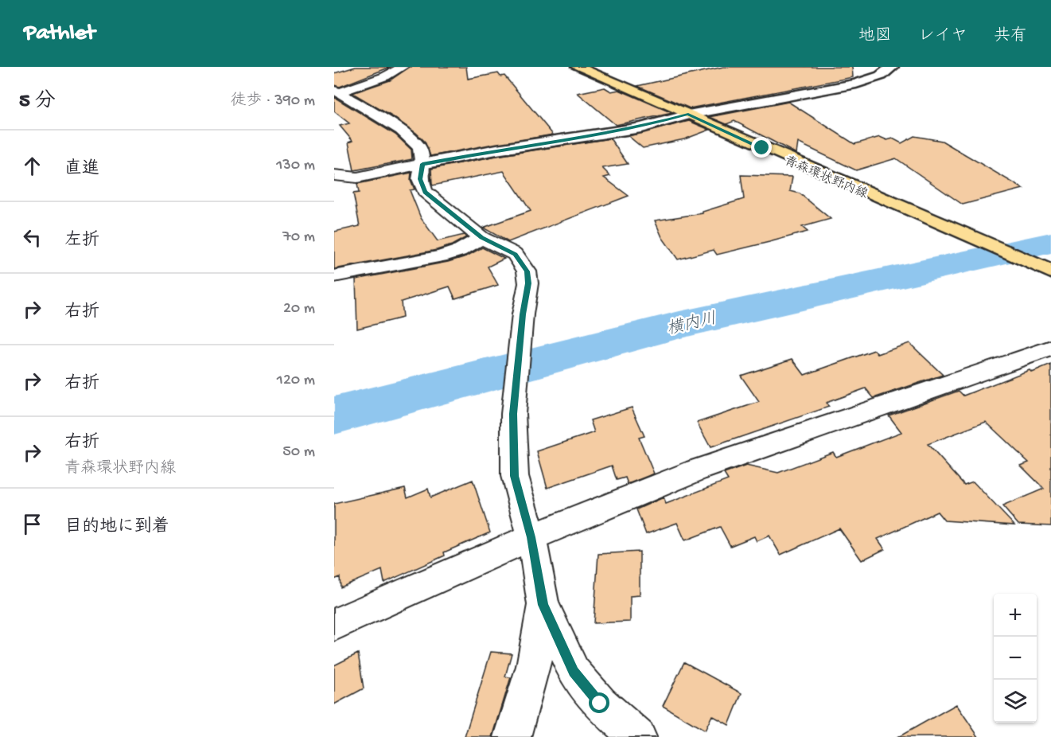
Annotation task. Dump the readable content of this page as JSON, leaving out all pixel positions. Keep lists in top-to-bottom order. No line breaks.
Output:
{"streets":{"main road":["青森環状野内線"]},"water":["横内川"],"page":{"header":"Pathlet","nav":["地図","レイヤ","共有"],"heading":["5 分","徒歩 · 390 m"],"list":[["直進","130 m"],["左折","70 m"],["右折","20 m"],["右折","120 m"],["右折","青森環状野内線","50 m"],"目的地に到着"],"map_buttons":["+","−"]}}
